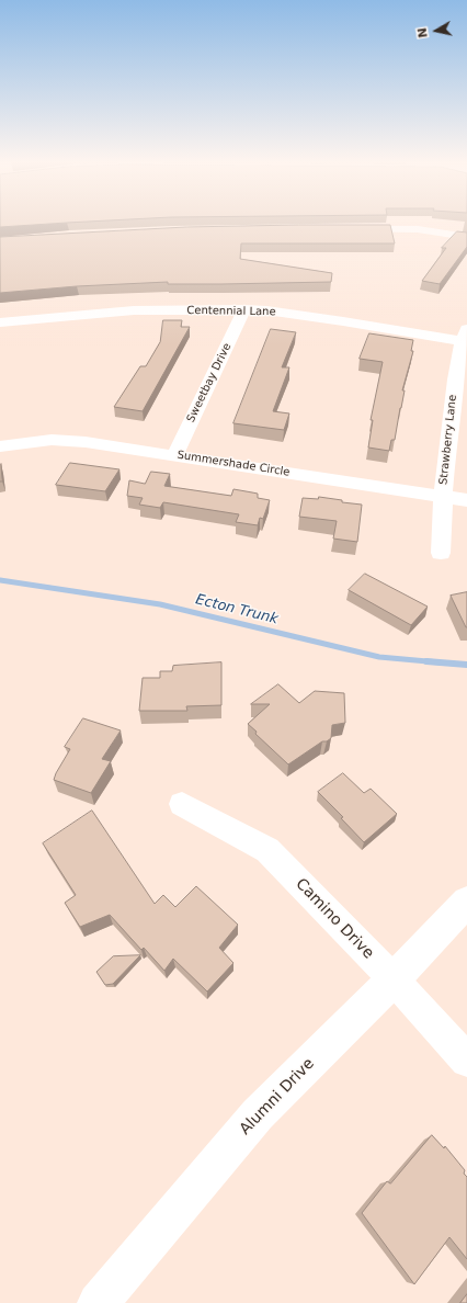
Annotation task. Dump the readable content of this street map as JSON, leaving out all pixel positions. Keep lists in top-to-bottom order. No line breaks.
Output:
{"streets":{"main road":["Alumni Drive"],"street":["Centennial Lane","Sweetbay Drive","Strawberry Lane","Summershade Circle","Camino Drive"]},"crossings":[["Centennial Lane","Sweetbay Drive"],["Centennial Lane","Strawberry Lane"],["Sweetbay Drive","Summershade Circle"],["Strawberry Lane","Summershade Circle"],["Camino Drive","Alumni Drive"]],"water":["Ecton Trunk"],"north":"left"}
